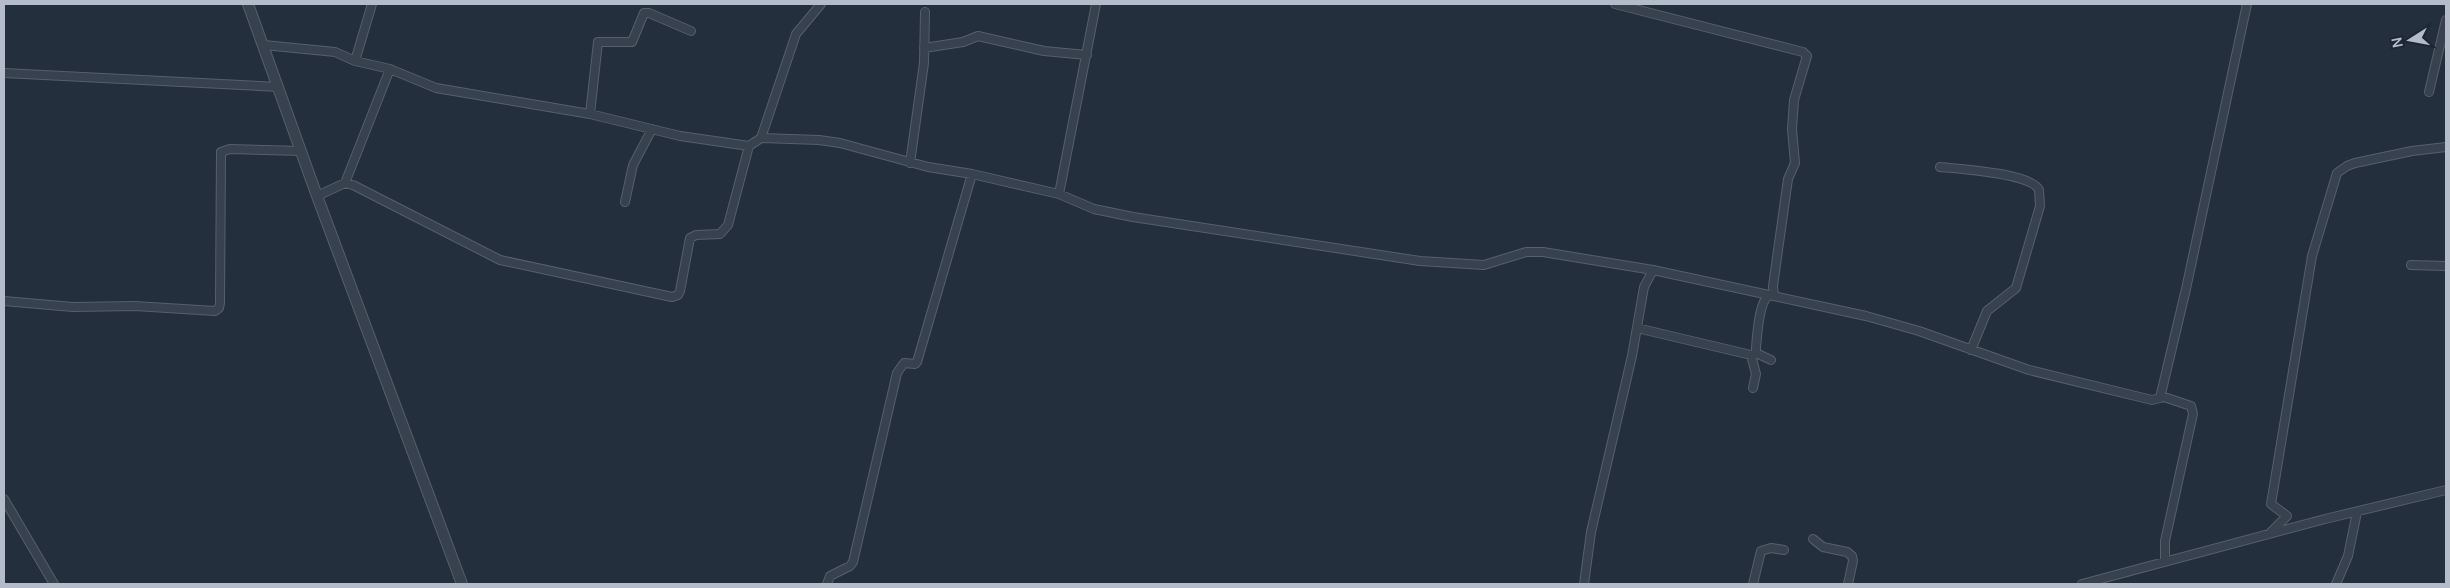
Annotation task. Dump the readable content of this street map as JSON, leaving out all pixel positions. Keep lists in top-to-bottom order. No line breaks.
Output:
{"north":"left"}
